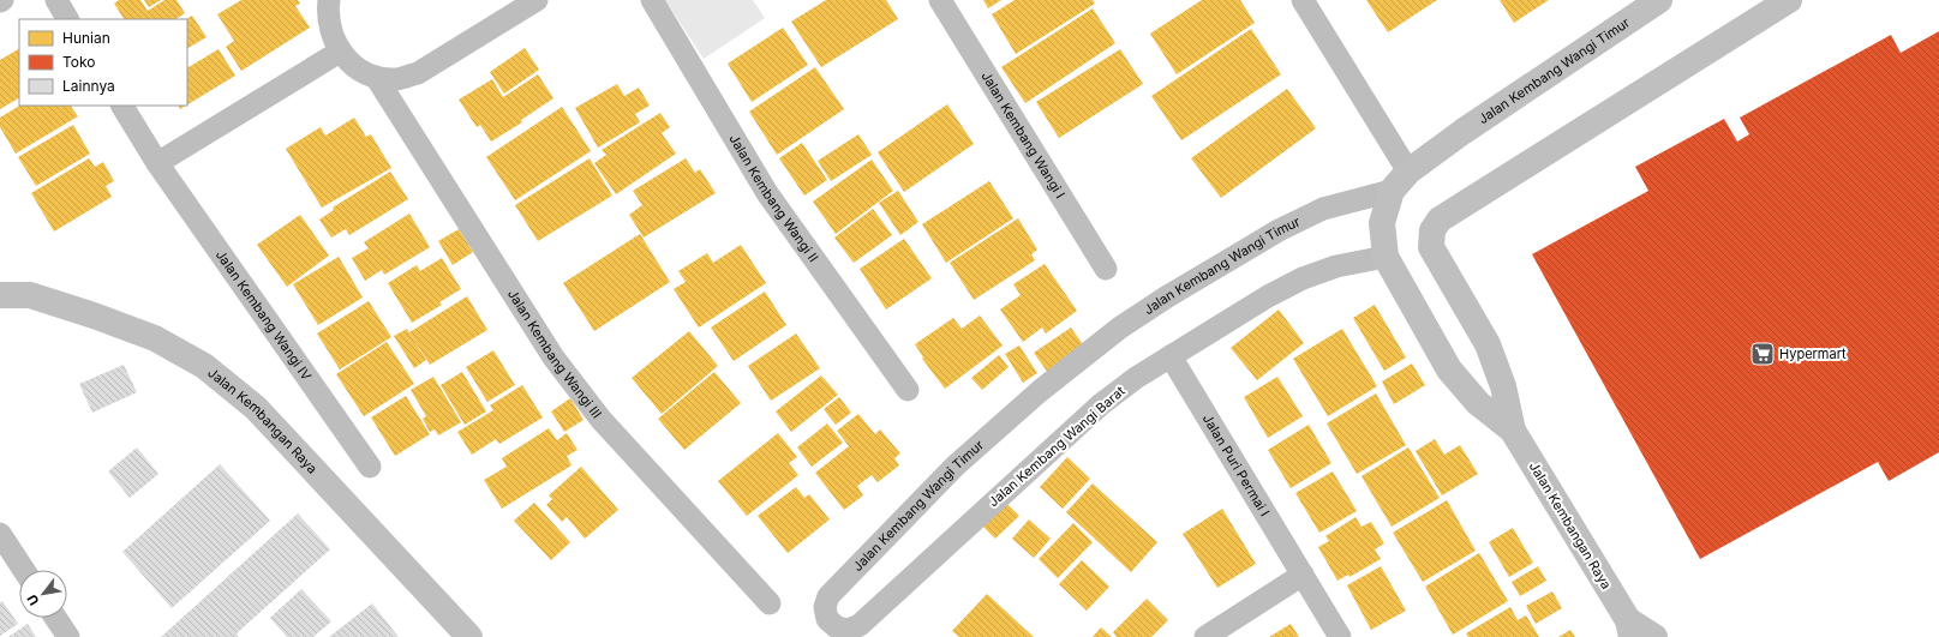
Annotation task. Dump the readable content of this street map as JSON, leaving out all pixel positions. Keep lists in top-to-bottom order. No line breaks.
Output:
{"streets":{"main road":["Jalan Kembang Wangi Timur","Jalan Kembangan Raya"],"street":["Jalan Kembang Wangi I","Jalan Kembang Wangi II","Jalan Kembang Wangi IV","Jalan Kembang Wangi III","Jalan Kembang Wangi Barat","Jalan Puri Permai I"]},"crossings":[["Jalan Kembang Wangi Timur","Jalan Kembangan Raya"],["Jalan Kembang Wangi Timur","Jalan Kembang Wangi Barat"],["Jalan Kembangan Raya","Jalan Kembang Wangi Barat"],["Jalan Kembang Wangi Barat","Jalan Puri Permai I"]],"places":{"supermarket":["Hypermart"]},"legend":["Hunian","Toko","Lainnya"],"north":"bottom left"}
